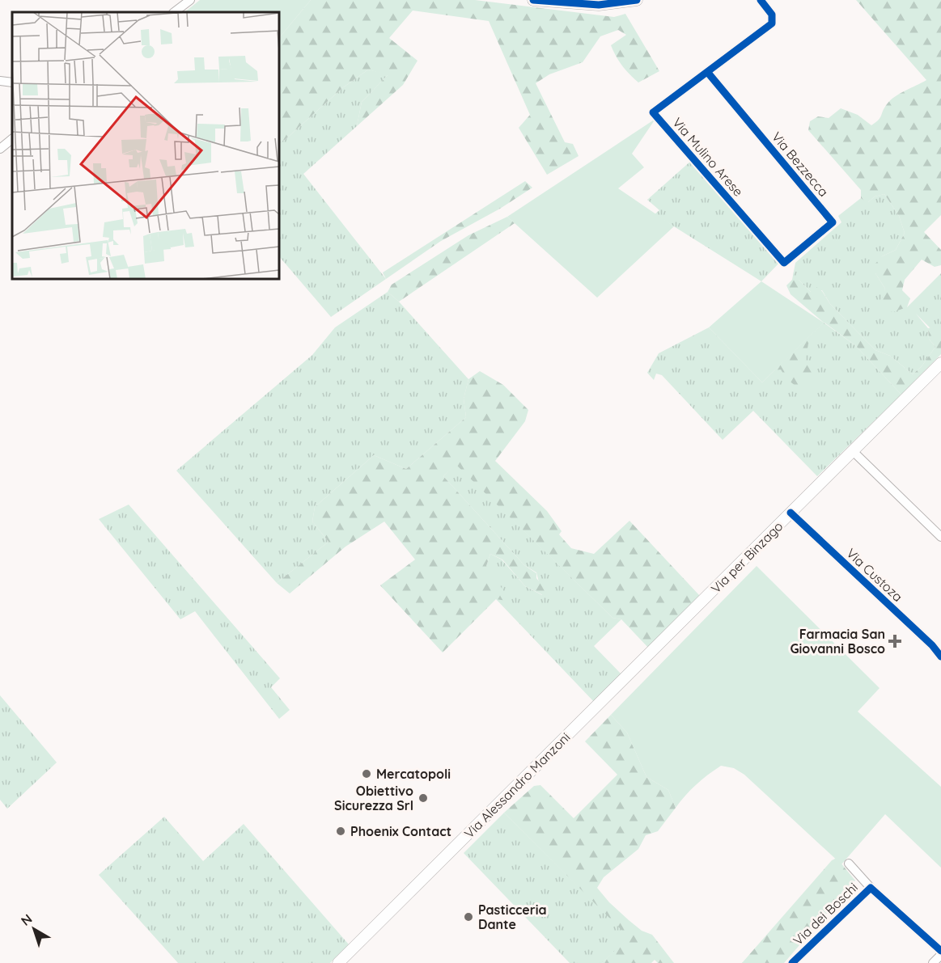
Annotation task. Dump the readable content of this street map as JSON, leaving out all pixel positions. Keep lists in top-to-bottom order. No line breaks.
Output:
{"streets":{"main road":["Via per Binzago","Via Alessandro Manzoni"],"street":["Via Mulino Arese","Via Bezzecca","Via Custoza","Via dei Boschi"]},"crossings":[["Via Mulino Arese","Via Bezzecca"],["Via per Binzago","Via Custoza"],["Via per Binzago","Via Alessandro Manzoni"]],"places":{"health":["Farmacia San Giovanni Bosco"],"other":["Mercatopoli","Obiettivo Sicurezza Srl","Phoenix Contact","Pasticceria Dante"]},"north":"top left"}
